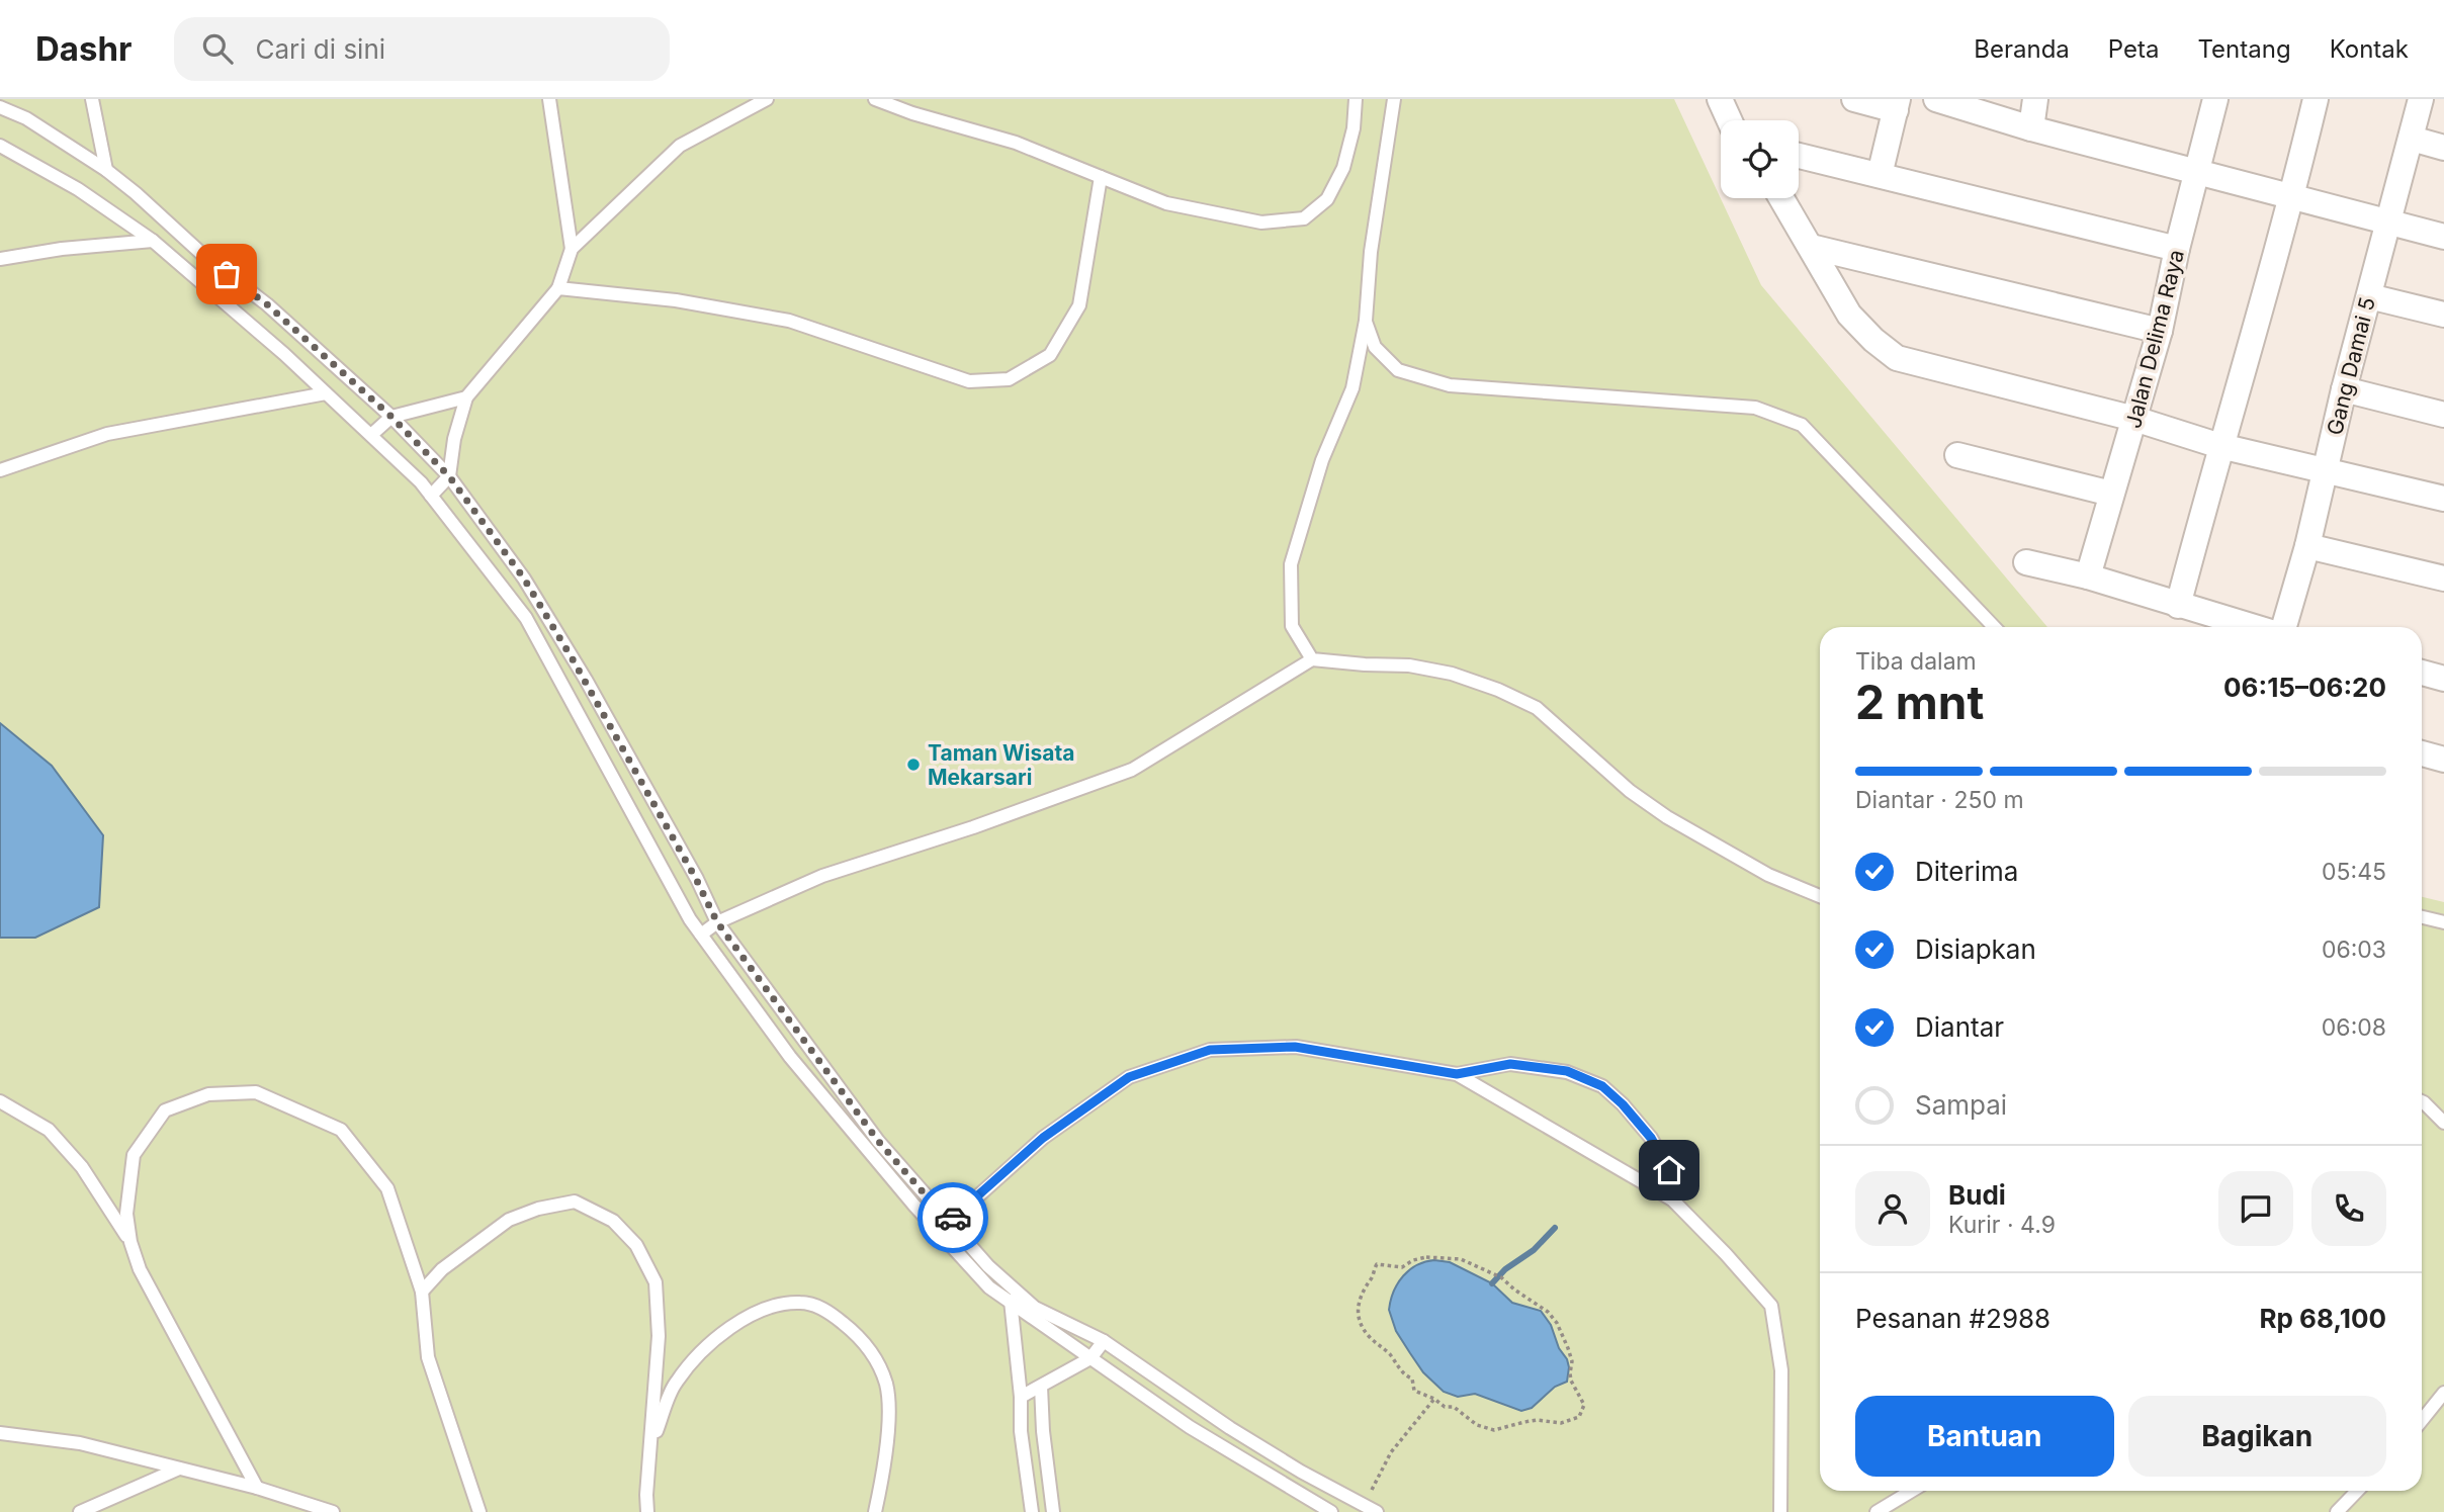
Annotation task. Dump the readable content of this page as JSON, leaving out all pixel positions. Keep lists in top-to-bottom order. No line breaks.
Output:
{"streets":{"street":["Jalan Delima Raya","Gang Damai 5"]},"places":["Taman Wisata Mekarsari"],"page":{"header":"Dashr","search":"Cari di sini","nav":["Beranda","Peta","Tentang","Kontak"],"heading":["2 mnt","Tiba dalam","06:15–06:20"],"panel":["Budi","Kurir · 4.9","Pesanan #2988","Rp 68,100"],"bar":"Diantar · 250 m","list":[["Diterima","05:45"],["Disiapkan","06:03"],["Diantar","06:08"],"Sampai"],"buttons":["Bantuan","Bagikan"]}}
